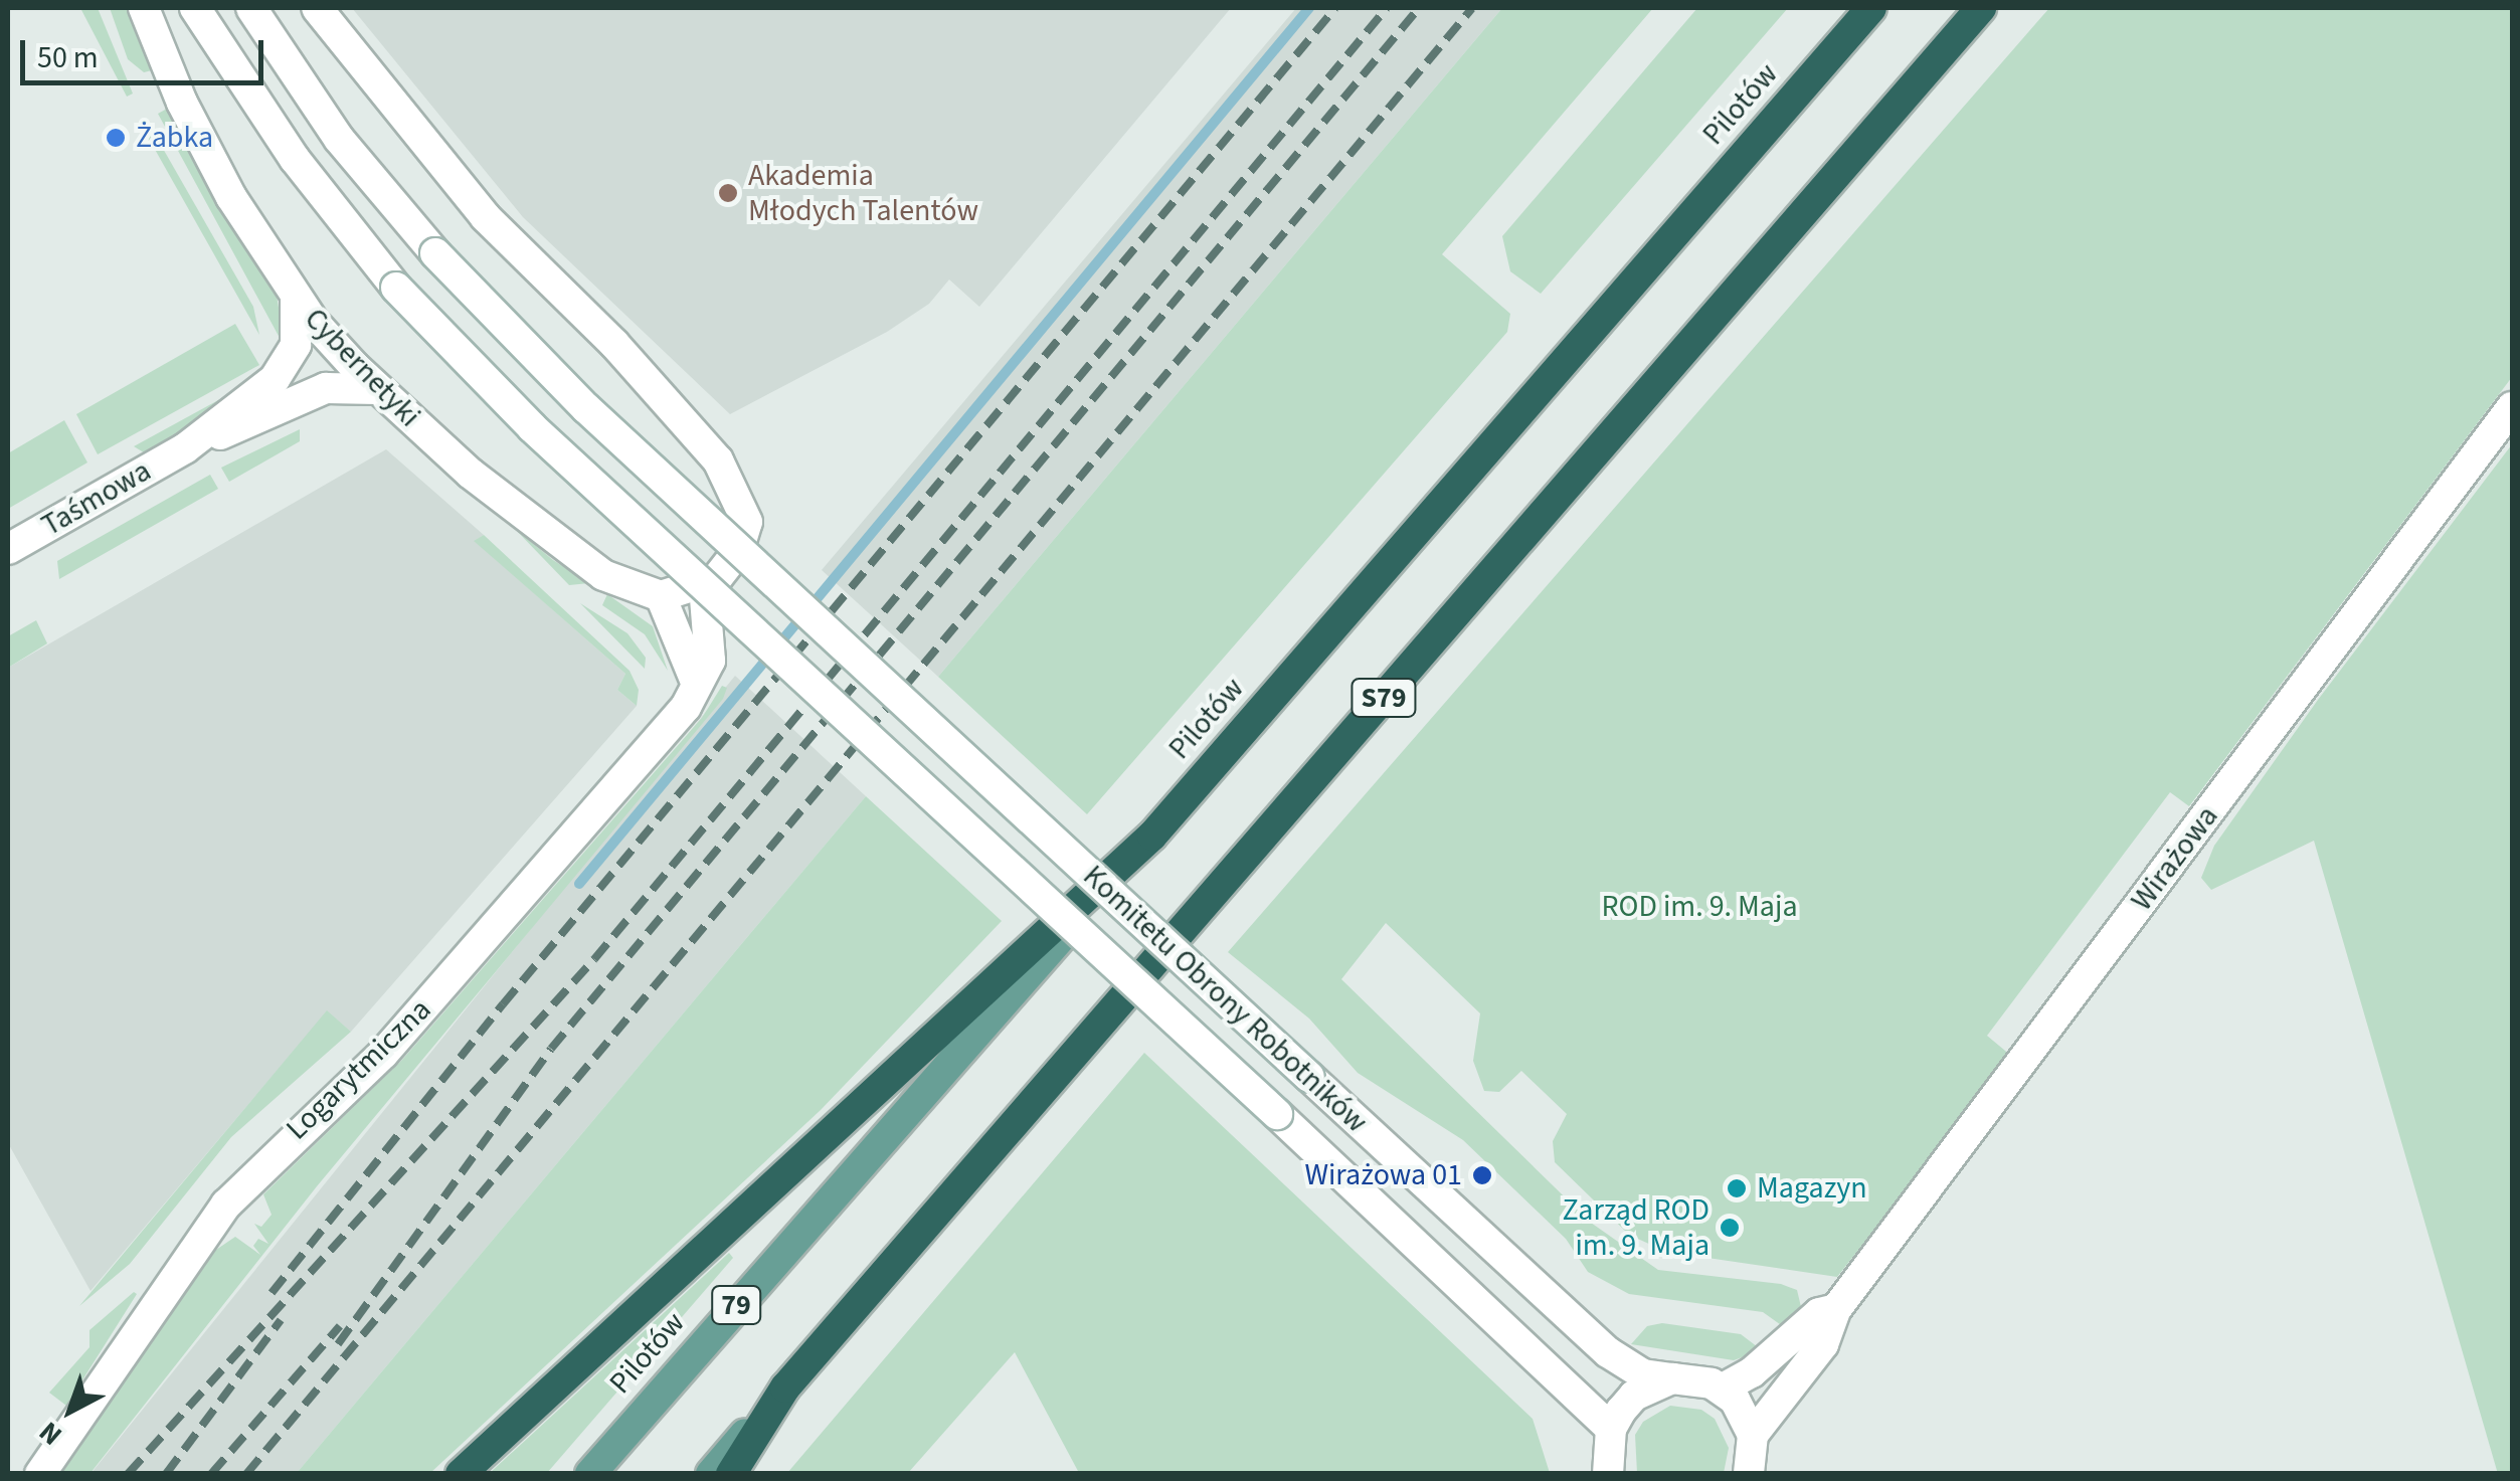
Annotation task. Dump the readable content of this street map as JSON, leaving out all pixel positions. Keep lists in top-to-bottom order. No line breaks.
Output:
{"streets":{"highway":["Pilotów","S79"],"main road":["79"],"street":["Cybernetyki","Taśmowa","Wirażowa","Komitetu Obrony Robotników","Logarytmiczna"]},"crossings":[["Cybernetyki","Taśmowa"],["Wirażowa","Komitetu Obrony Robotników"]],"parks":["ROD im. 9. Maja"],"places":["Żabka","Akademia Młodych Talentów","Wirażowa 01","Magazyn","Zarząd ROD im. 9. Maja"],"scale_bar":"50 m","north":"bottom left"}
